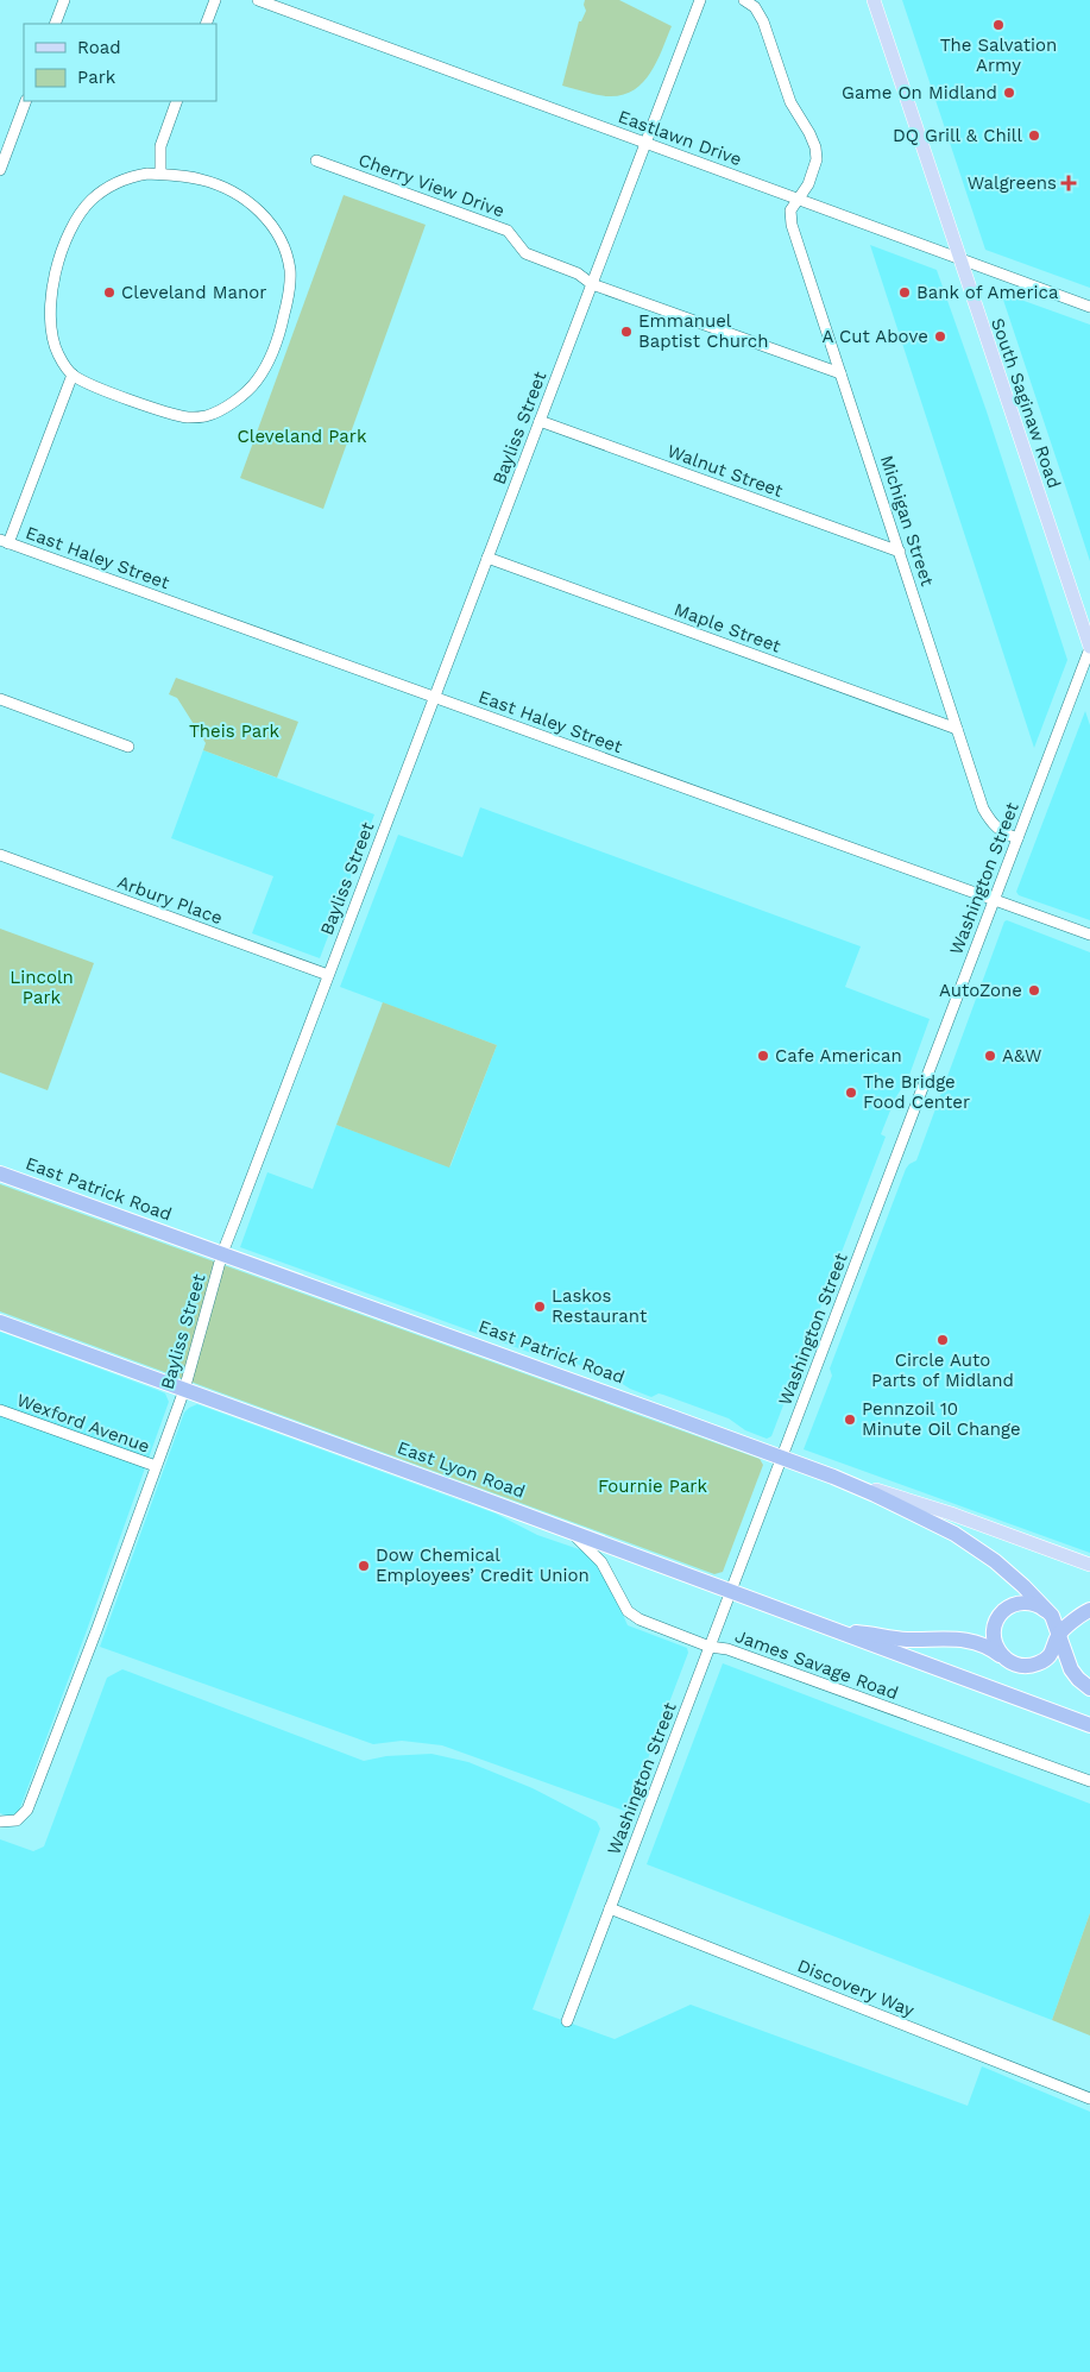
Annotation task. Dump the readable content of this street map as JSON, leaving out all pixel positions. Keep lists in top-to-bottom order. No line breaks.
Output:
{"streets":{"highway":["East Patrick Road","East Lyon Road"],"main road":["South Saginaw Road"],"street":["Eastlawn Drive","Cherry View Drive","Bayliss Street","Walnut Street","Michigan Street","East Haley Street","Maple Street","Washington Street","Arbury Place","Wexford Avenue","James Savage Road","Discovery Way"]},"crossings":[["Eastlawn Drive","South Saginaw Road"],["Eastlawn Drive","Bayliss Street"],["Eastlawn Drive","Michigan Street"],["Cherry View Drive","Bayliss Street"],["Cherry View Drive","Michigan Street"],["South Saginaw Road","Washington Street"],["Bayliss Street","Walnut Street"],["Bayliss Street","East Haley Street"],["Bayliss Street","Maple Street"],["Bayliss Street","Arbury Place"],["Bayliss Street","East Patrick Road"],["Bayliss Street","Wexford Avenue"],["Bayliss Street","East Lyon Road"],["Walnut Street","Michigan Street"],["Michigan Street","Maple Street"],["Michigan Street","Washington Street"],["East Haley Street","Washington Street"],["Washington Street","East Patrick Road"],["Washington Street","East Lyon Road"],["Washington Street","James Savage Road"],["Washington Street","Discovery Way"],["East Lyon Road","James Savage Road"]],"parks":["Cleveland Park","Theis Park","Lincoln Park","Fournie Park"],"places":{"other":["The Salvation Army","Game On Midland","DQ Grill & Chill","Cleveland Manor","Bank of America","Emmanuel Baptist Church","A Cut Above","AutoZone","Cafe American","A&W","The Bridge Food Center","Laskos Restaurant","Circle Auto Parts of Midland","Pennzoil 10 Minute Oil Change","Dow Chemical Employees’ Credit Union"],"health":["Walgreens"]},"legend":["Road","Park"]}
